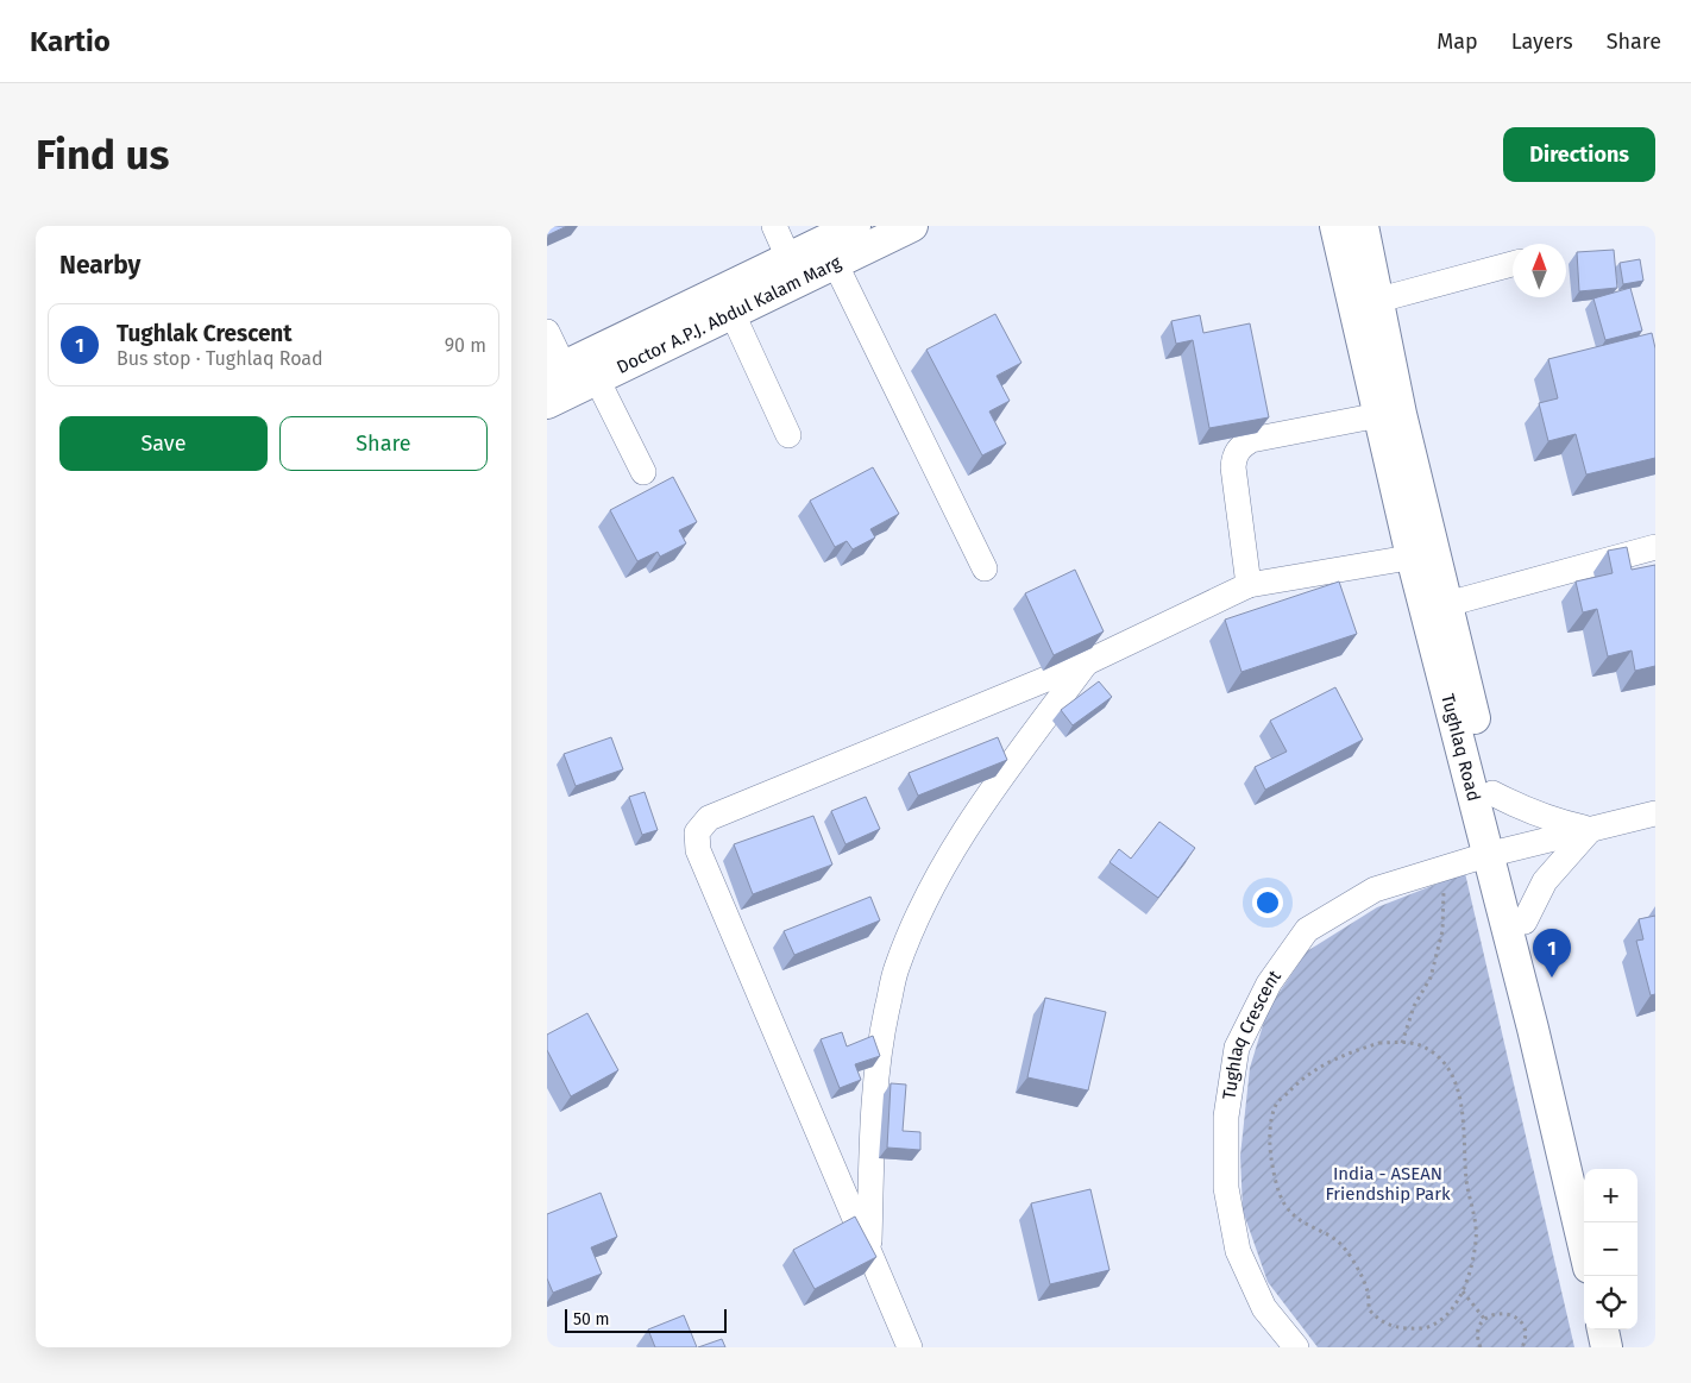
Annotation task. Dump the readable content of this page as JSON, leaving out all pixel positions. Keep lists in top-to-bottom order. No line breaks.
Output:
{"streets":{"main road":["Doctor A.P.J. Abdul Kalam Marg","Tughlaq Road"],"street":["Tughlaq Crescent"]},"crossings":[["Tughlaq Road","Tughlaq Crescent"]],"parks":["India - ASEAN Friendship Park"],"scale_bar":"50 m","north":"top","page":{"header":"Kartio","nav":["Map","Layers","Share"],"buttons":["Directions",["Save","Share"]],"title":"Find us","heading":"Nearby","list":[{"mark":"1","name":"Tughlak Crescent","note":"Bus stop · Tughlaq Road","value":"90 m"}],"pins":"1","map_buttons":["+","−"],"scale":"50 m"}}
